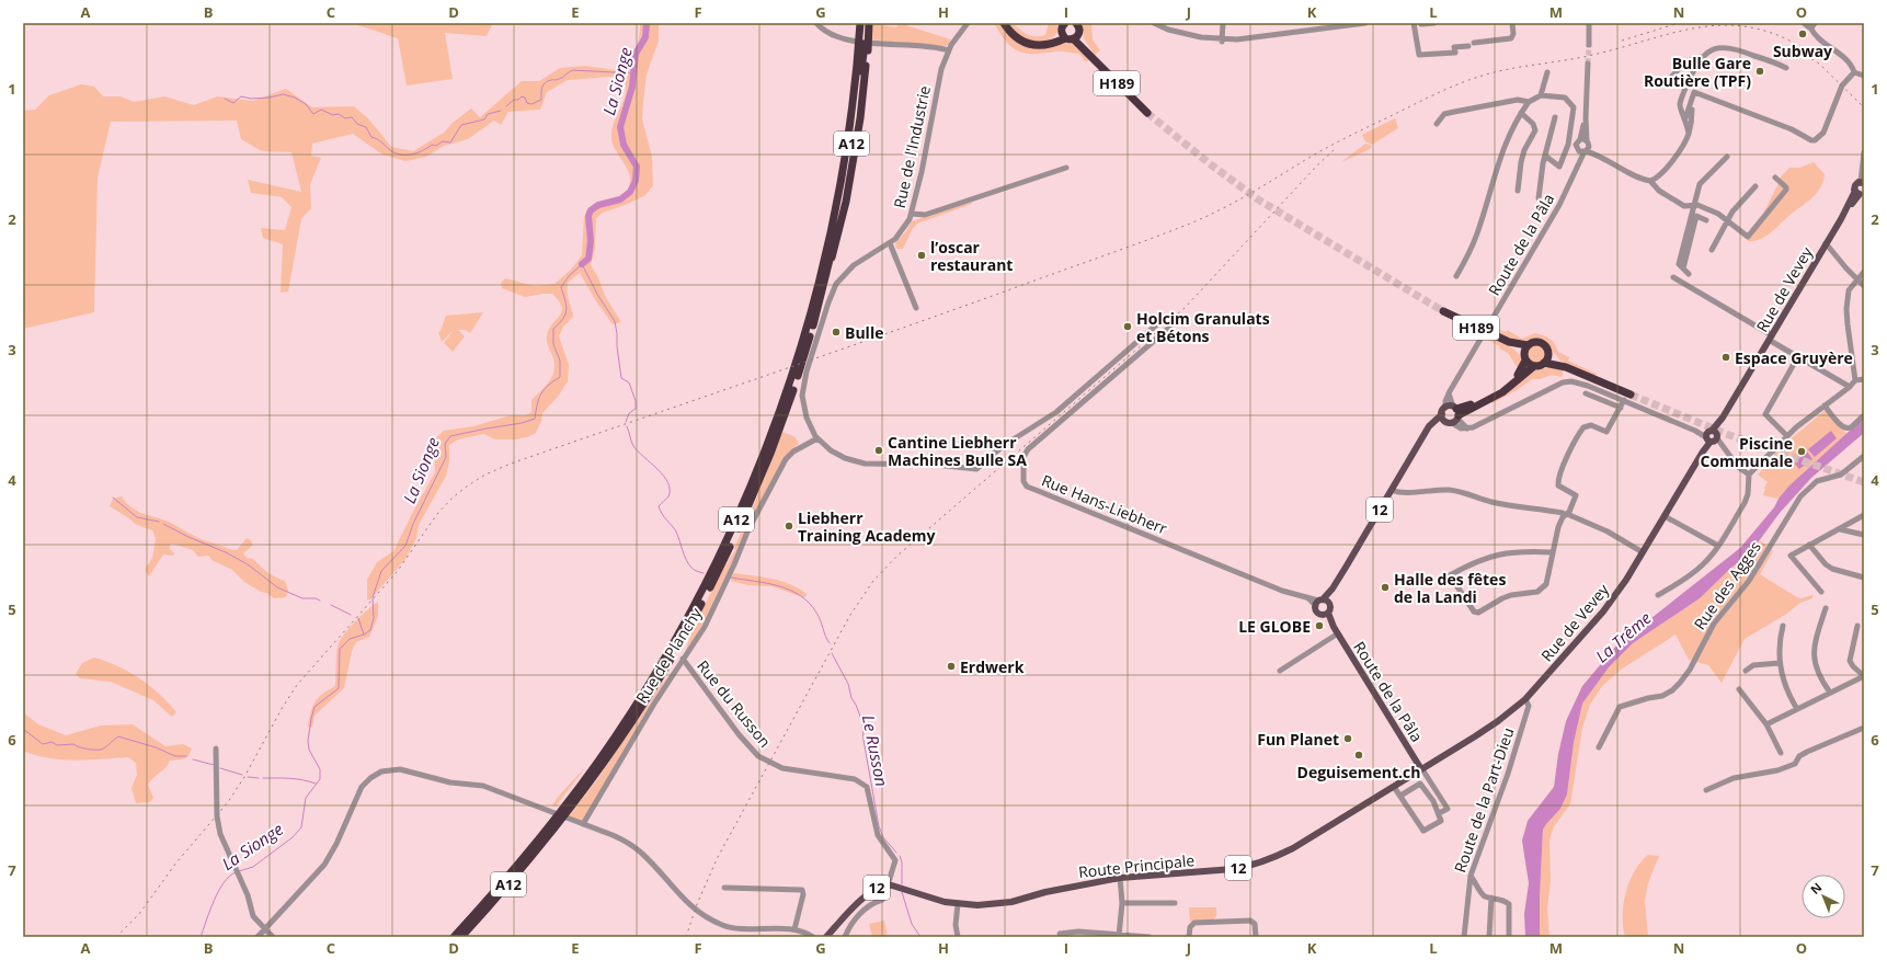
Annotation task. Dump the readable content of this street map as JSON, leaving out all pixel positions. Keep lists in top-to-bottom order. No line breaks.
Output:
{"streets":{"highway":["H189","A12","12"],"main road":["Route de la Pâla","Rue de Vevey","Route Principale"],"street":["Rue de l'Industrie","Rue Hans-Liebherr","Rue des Agges","Rue de Planchy","Rue du Russon","Route de la Part-Dieu"]},"crossings":[["H189","12"],["Rue de l'Industrie","Rue de Planchy"],["Route de la Pâla","Rue de Vevey"],["Route de la Pâla","Rue Hans-Liebherr"],["Route de la Pâla","12"],["Route de la Pâla","Route Principale"],["Rue de Vevey","Route de la Part-Dieu"],["Rue de Vevey","Route Principale"],["Rue Hans-Liebherr","12"],["12","Rue du Russon"],["12","Route Principale"],["Rue de Planchy","Rue du Russon"],["Rue du Russon","Route Principale"]],"water":["La Sionge","La Trême","Le Russon"],"places":["Subway","Bulle Gare Routière (TPF)","l’oscar restaurant","Holcim Granulats et Bétons","Bulle","Espace Gruyère","Cantine Liebherr Machines Bulle SA","Piscine Communale","Liebherr Training Academy","Halle des fêtes de la Landi","LE GLOBE","Erdwerk","Fun Planet","Deguisement.ch"],"north":"top left","grid":{"columns":["A","B","C","D","E","F","G","H","I","J","K","L","M","N","O"],"rows":["1","2","3","4","5","6","7"]}}
